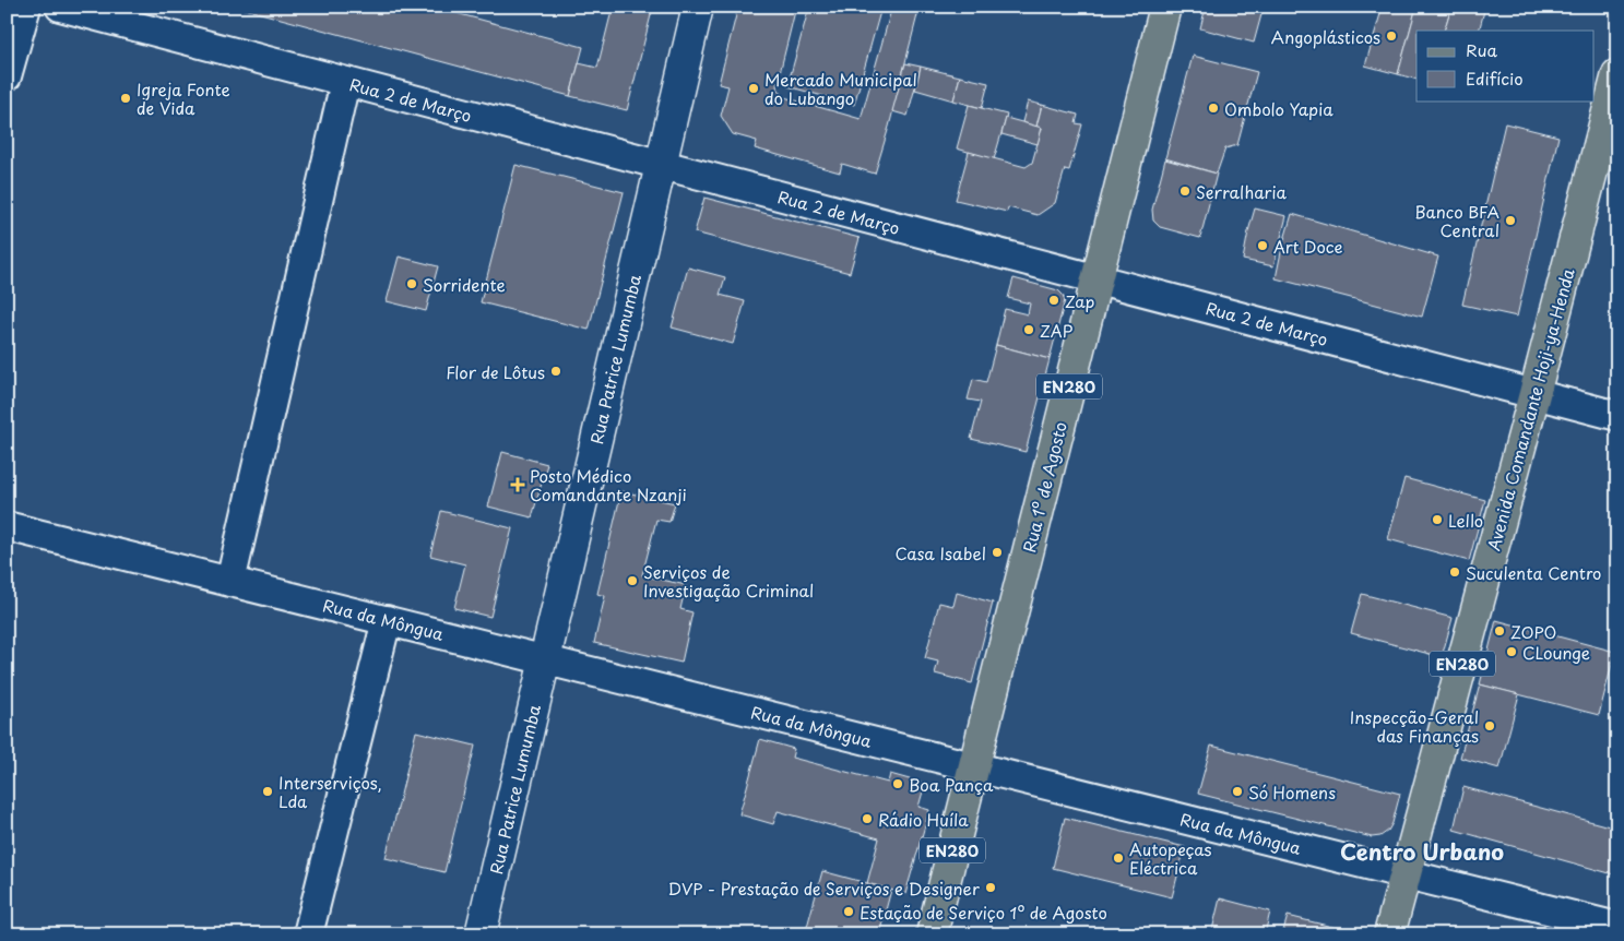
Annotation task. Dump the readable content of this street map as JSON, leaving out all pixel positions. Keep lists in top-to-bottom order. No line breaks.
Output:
{"streets":{"main road":["EN280","Avenida Comandante Hoji-ya-Henda","Rua 1º de Agosto"],"street":["Rua 2 de Março","Rua Patrice Lumumba","Rua da Môngua"]},"crossings":[["Rua 2 de Março","Rua Patrice Lumumba"],["Rua 2 de Março","Avenida Comandante Hoji-ya-Henda"],["Rua 2 de Março","Rua 1º de Agosto"],["Rua Patrice Lumumba","Rua da Môngua"],["Avenida Comandante Hoji-ya-Henda","Rua da Môngua"],["Rua 1º de Agosto","Rua da Môngua"]],"districts":["Centro Urbano"],"places":{"other":["Angoplásticos","Mercado Municipal do Lubango","Igreja Fonte de Vida","Ombolo Yapia","Serralharia","Banco BFA Central","Art Doce","Sorridente","Zap","ZAP","Flor de Lôtus","Lello","Casa Isabel","Suculenta Centro","Serviços de Investigação Criminal","ZOPO","CLounge","Inspecção-Geral das Finanças","Boa Pança","Interserviços, Lda","Só Homens","Rádio Huíla","Autopeças Eléctrica","DVP - Prestação de Serviços e Designer","Estação de Serviço 1º de Agosto"],"health":["Posto Médico Comandante Nzanji"]},"legend":["Rua","Edifício"]}
